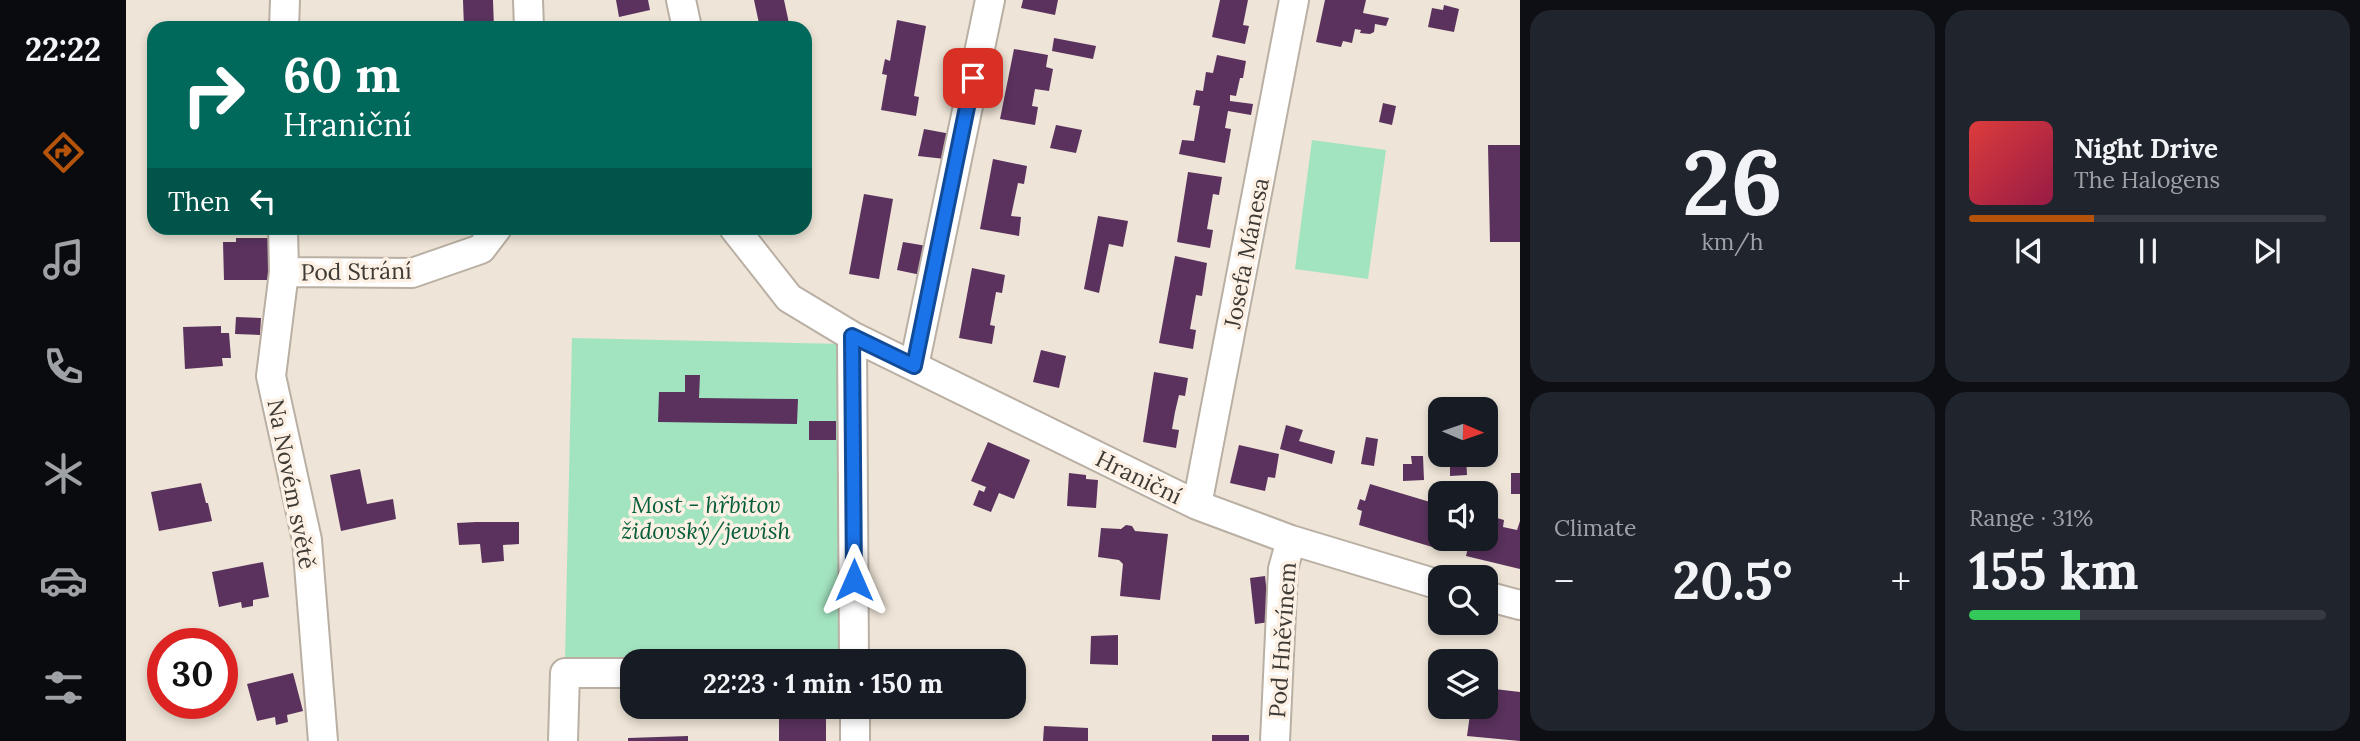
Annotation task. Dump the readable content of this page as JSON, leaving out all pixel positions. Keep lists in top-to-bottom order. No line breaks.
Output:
{"streets":{"street":["Josefa Mánesa","Pod Strání","Hraniční","Na Novém světě","Pod Hněvínem"]},"crossings":[["Josefa Mánesa","Hraniční"],["Pod Strání","Na Novém světě"],["Hraniční","Pod Hněvínem"]],"parks":["Most - hřbitov židovský/jewish"],"north":"right","page":{"tabs":"22:22","tile":[["26","km/h"],"Climate",["Range · 31%","155 km"]],"turn":["60 m","Hraniční"],"song":["Night Drive","The Halogens"],"then":"Then","heat":["−","20.5°","+"],"limit":"30","trip":"22:23 · 1 min · 150 m"}}
